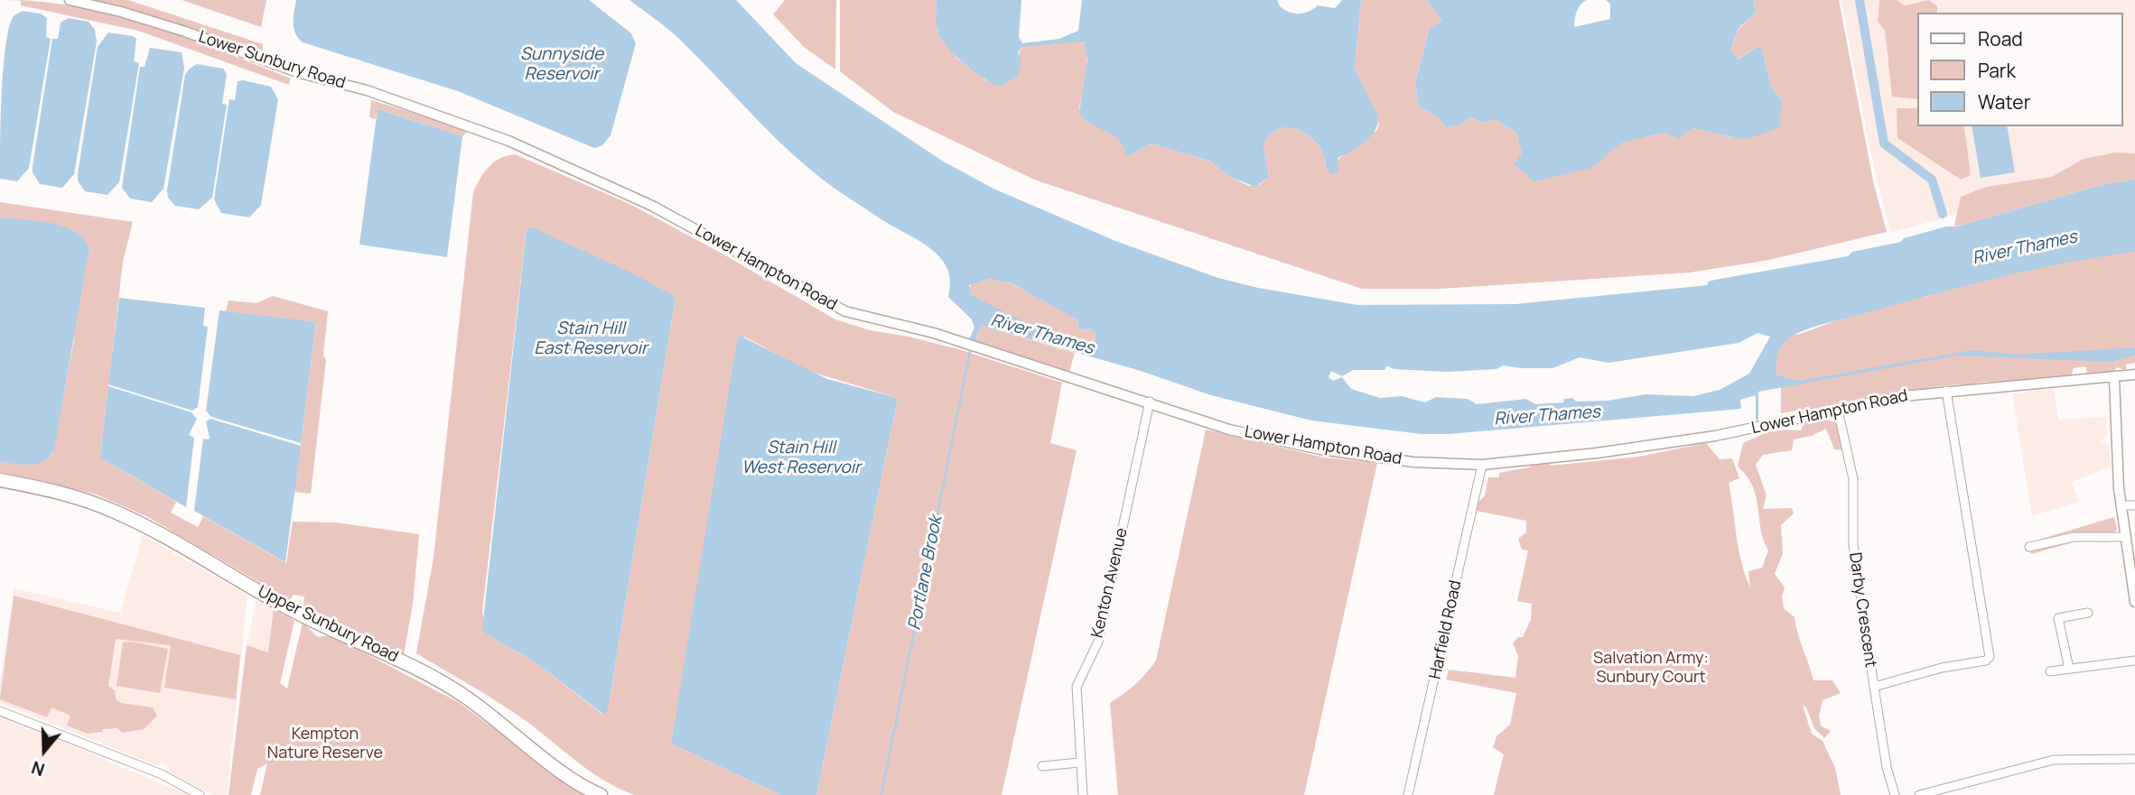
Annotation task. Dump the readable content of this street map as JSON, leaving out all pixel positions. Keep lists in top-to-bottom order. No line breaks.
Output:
{"streets":{"highway":["Upper Sunbury Road"],"street":["Lower Sunbury Road","Lower Hampton Road","Kenton Avenue","Darby Crescent","Harfield Road"]},"crossings":[["Lower Sunbury Road","Lower Hampton Road"],["Lower Hampton Road","Kenton Avenue"],["Lower Hampton Road","Darby Crescent"],["Lower Hampton Road","Harfield Road"]],"water":["Sunnyside Reservoir","River Thames","Stain Hill East Reservoir","Stain Hill West Reservoir","Portlane Brook"],"parks":["Salvation Army: Sunbury Court","Kempton Nature Reserve"],"legend":["Road","Park","Water"],"north":"bottom"}
